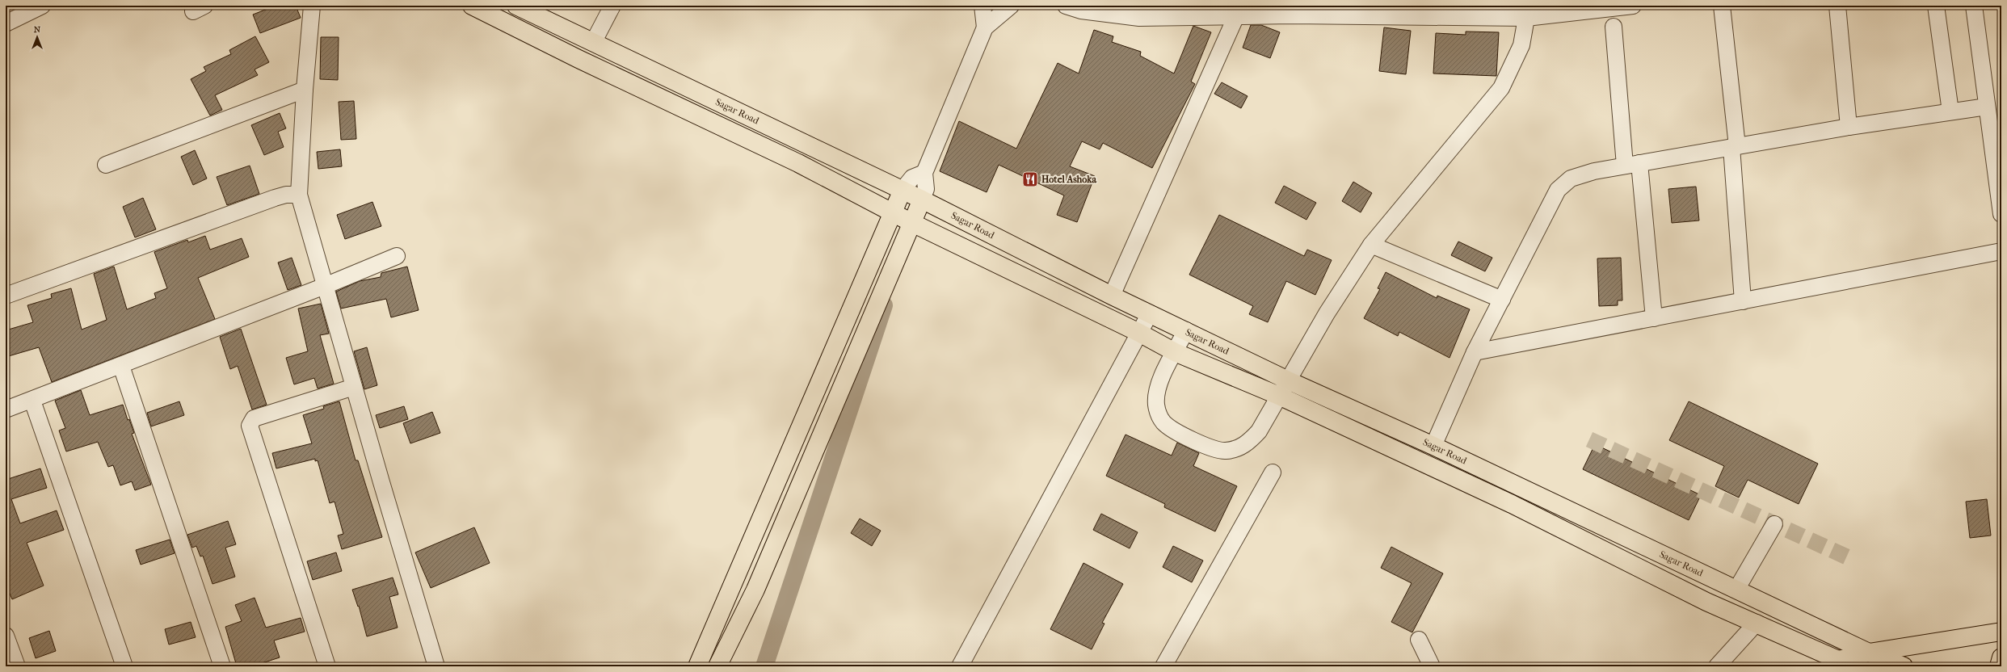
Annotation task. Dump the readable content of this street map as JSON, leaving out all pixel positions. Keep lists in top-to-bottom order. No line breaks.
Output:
{"streets":{"main road":["Sagar Road"]},"places":{"restaurant":["Hotel Ashoka"]},"north":"top"}
